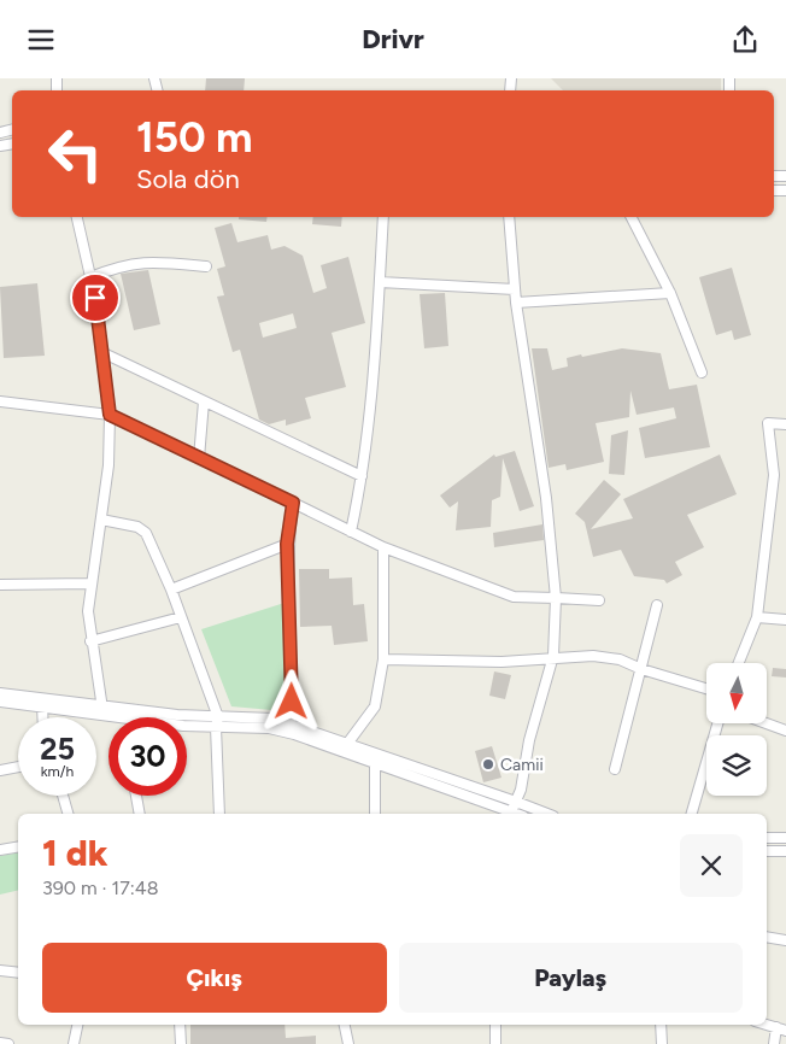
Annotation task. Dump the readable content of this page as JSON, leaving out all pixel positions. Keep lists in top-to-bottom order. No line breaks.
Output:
{"places":["Camii"],"north":"bottom","page":{"header":"Drivr","turn":["150 m","Sola dön"],"speed":"25 km/h","limit":"30","heading":["1 dk","390 m · 17:48"],"buttons":["Çıkış","Paylaş"]}}
